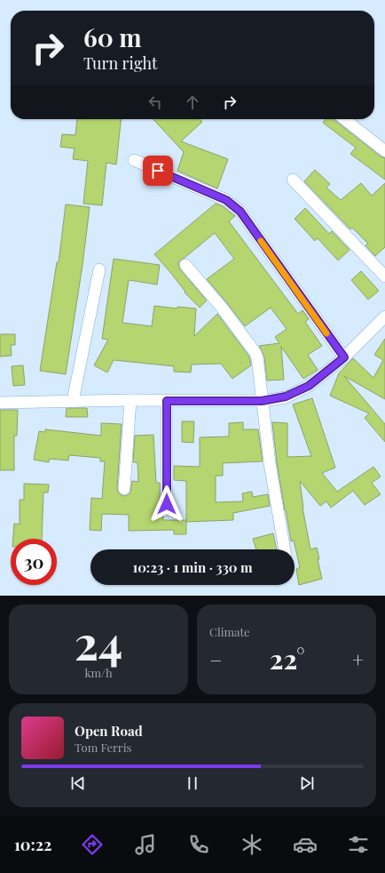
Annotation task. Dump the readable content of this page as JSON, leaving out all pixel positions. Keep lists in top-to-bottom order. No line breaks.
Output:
{"page":{"turn":["60 m","Turn right"],"limit":"30","trip":"10:23 · 1 min · 330 m","tile":[["24","km/h"],"Climate"],"heat":["−","22°","+"],"song":["Open Road","Tom Ferris"],"tabs":"10:22"}}
